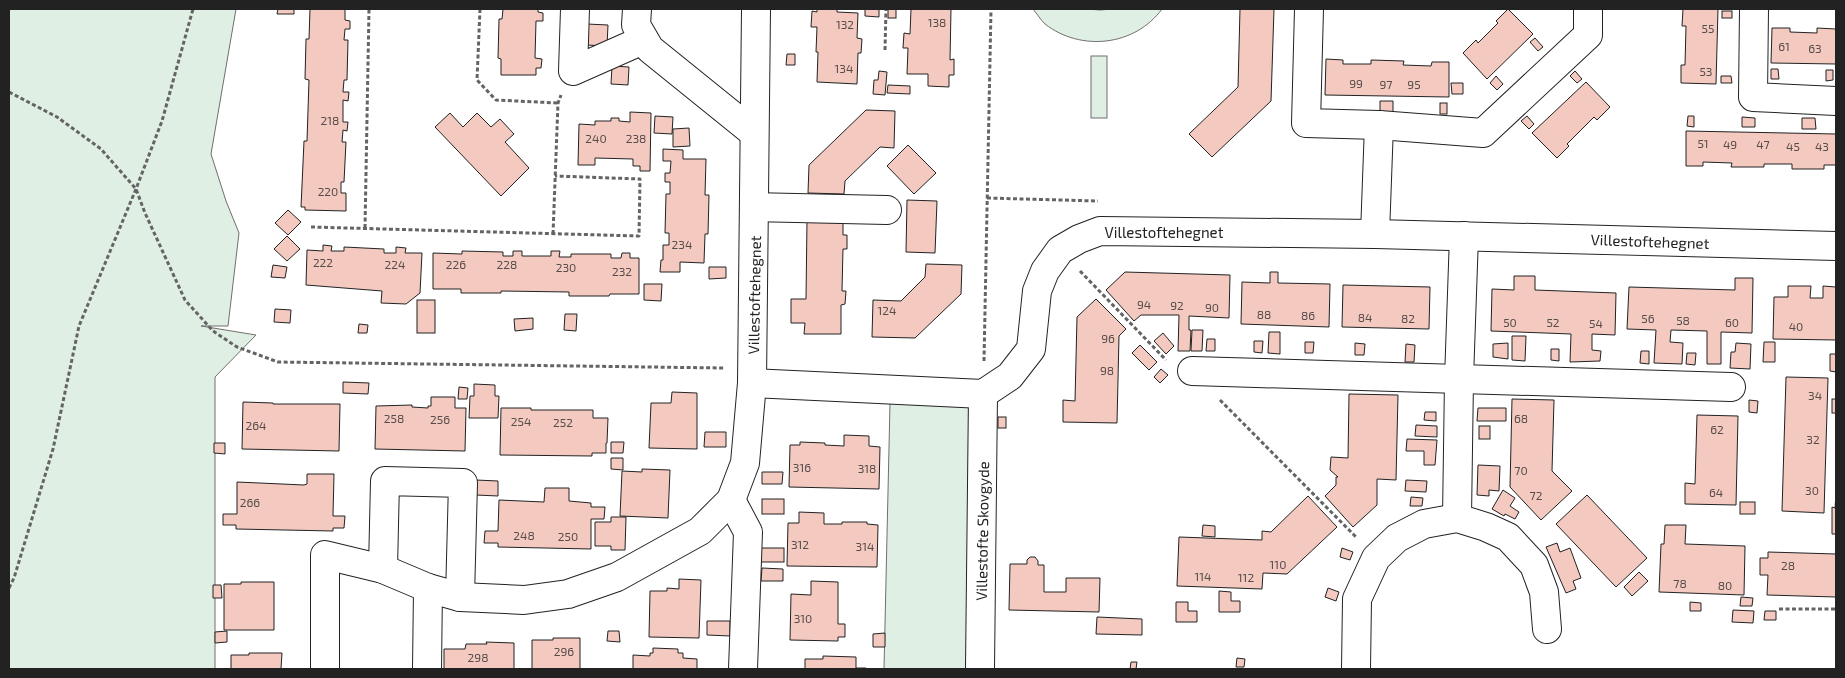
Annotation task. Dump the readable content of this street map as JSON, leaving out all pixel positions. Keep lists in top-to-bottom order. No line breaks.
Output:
{"streets":{"street":["Villestoftehegnet","Villestofte Skovgyde"]},"crossings":[["Villestoftehegnet","Villestofte Skovgyde"]],"house_numbers":["138","132","55","61","63","134","53","99","97","95","218","240","238","51","49","47","45","43","220","234","222","224","226","228","230","232","94","92","90","124","88","86","84","82","56","58","50","52","60","54","40","96","98","34","258","68","256","254","252","264","62","32","316","318","70","30","64","72","266","248","250","312","314","110","28","114","112","78","80","310","296","298"]}
